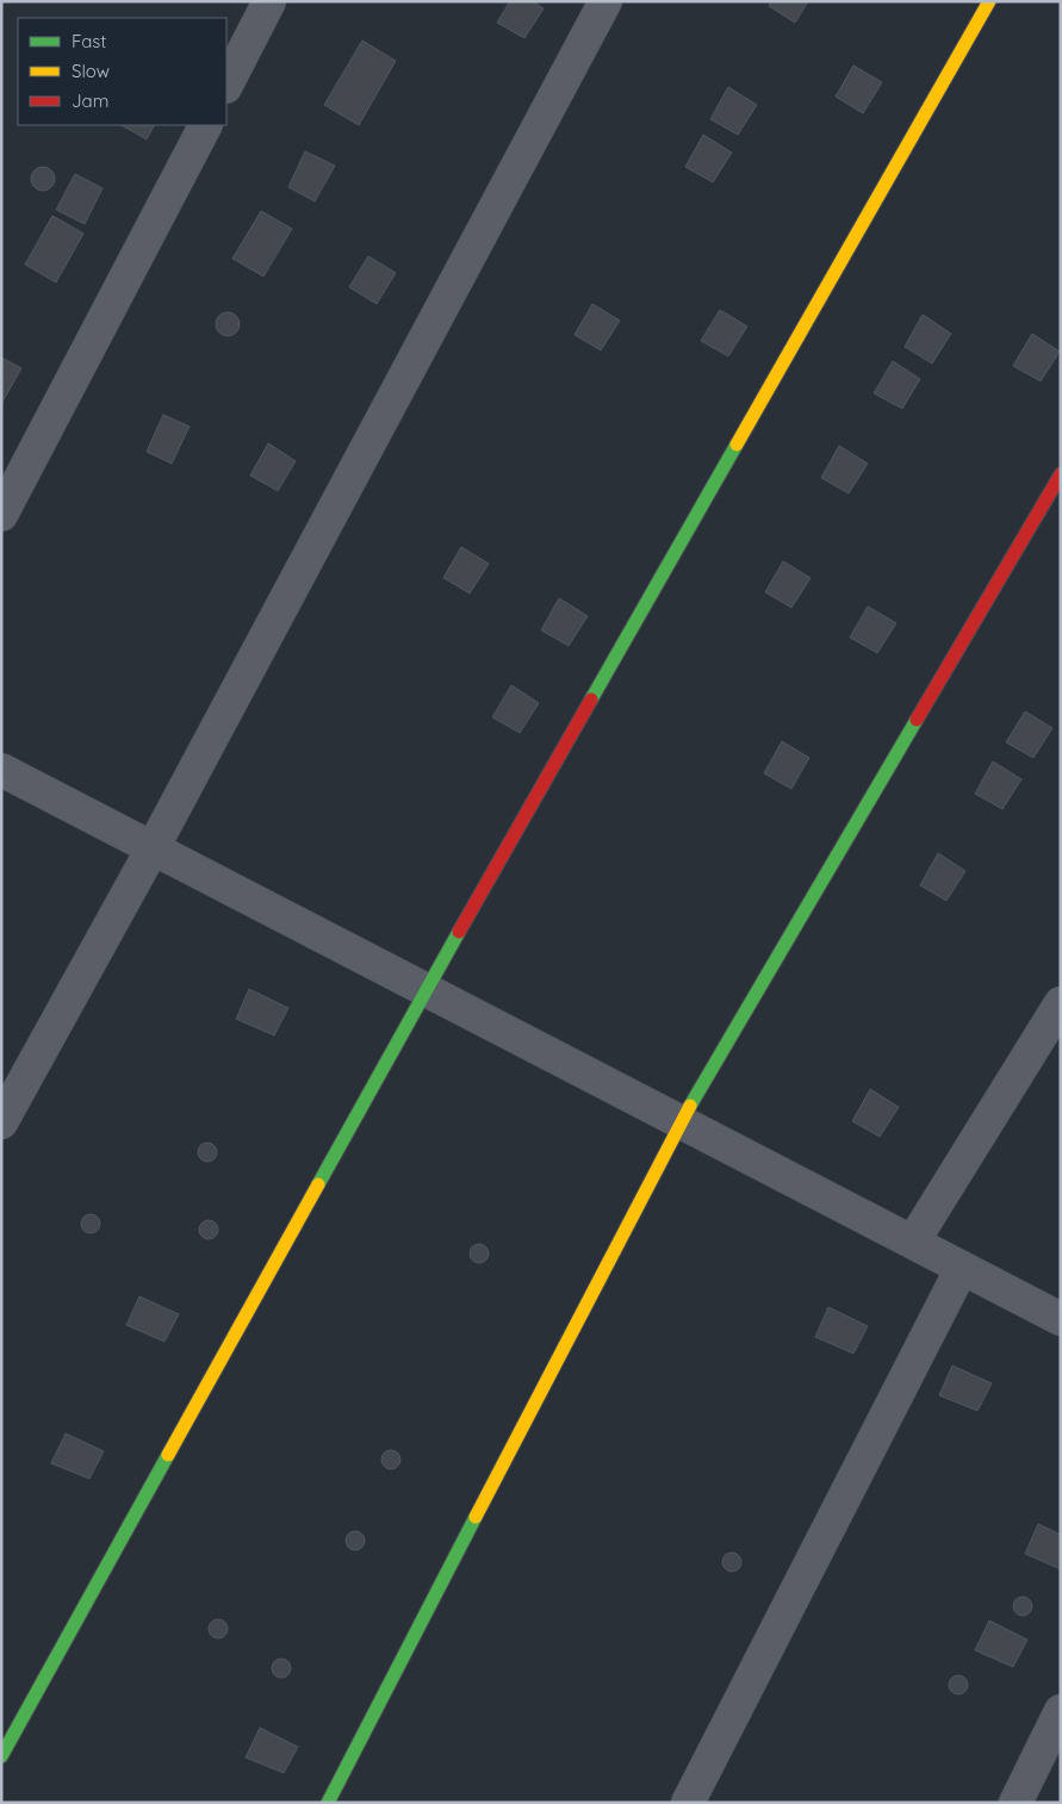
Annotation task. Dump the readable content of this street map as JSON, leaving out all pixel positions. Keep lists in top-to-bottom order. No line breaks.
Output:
{"legend":["Fast","Slow","Jam"]}
